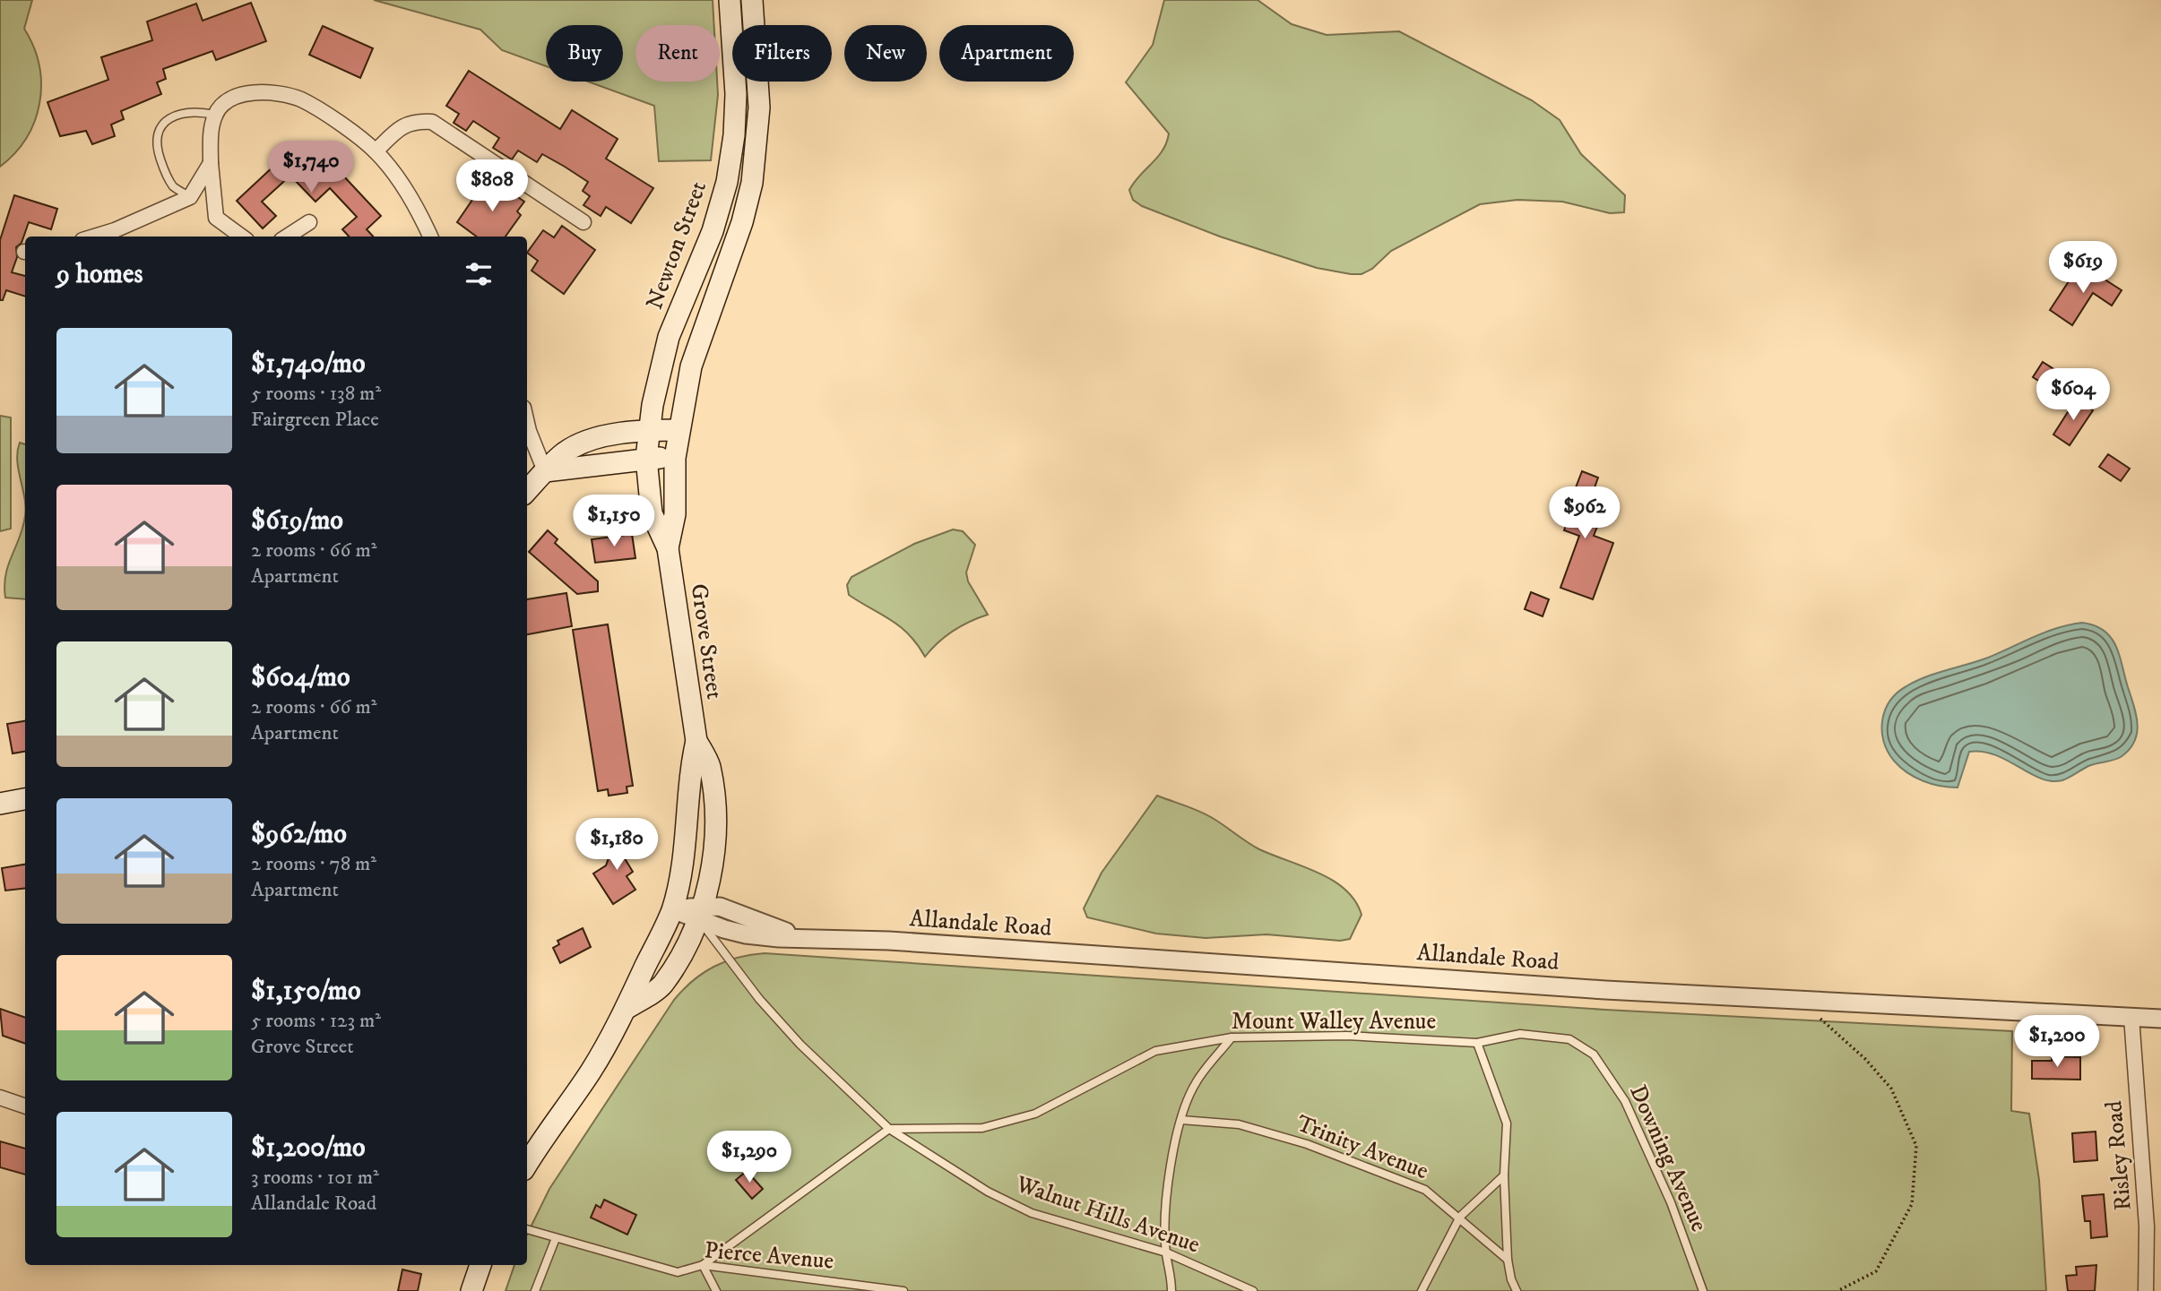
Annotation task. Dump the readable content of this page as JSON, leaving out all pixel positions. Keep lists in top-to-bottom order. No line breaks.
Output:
{"streets":{"main road":["Newton Street","Grove Street"],"street":["Allandale Road","Risley Road"],"lane":["Mount Walley Avenue","Trinity Avenue","Downing Avenue","Walnut Hills Avenue","Pierce Avenue"]},"crossings":[["Newton Street","Grove Street"],["Grove Street","Allandale Road"],["Allandale Road","Risley Road"],["Mount Walley Avenue","Downing Avenue"],["Mount Walley Avenue","Walnut Hills Avenue"]],"page":{"chip":["Buy","Rent","Filters","New","Apartment"],"price":["$1,740","$808","$619","$604","$962","$1,150","$1,180","$1,200","$1,290"],"heading":"9 homes","list":[{"name":"$1,740/mo","note":"5 rooms · 138 m² · Fairgreen Place"},{"name":"$619/mo","note":"2 rooms · 66 m² · Apartment"},{"name":"$604/mo","note":"2 rooms · 66 m² · Apartment"},{"name":"$962/mo","note":"2 rooms · 78 m² · Apartment"},{"name":"$1,150/mo","note":"5 rooms · 123 m² · Grove Street"},{"name":"$1,200/mo","note":"3 rooms · 101 m² · Allandale Road"}]}}
